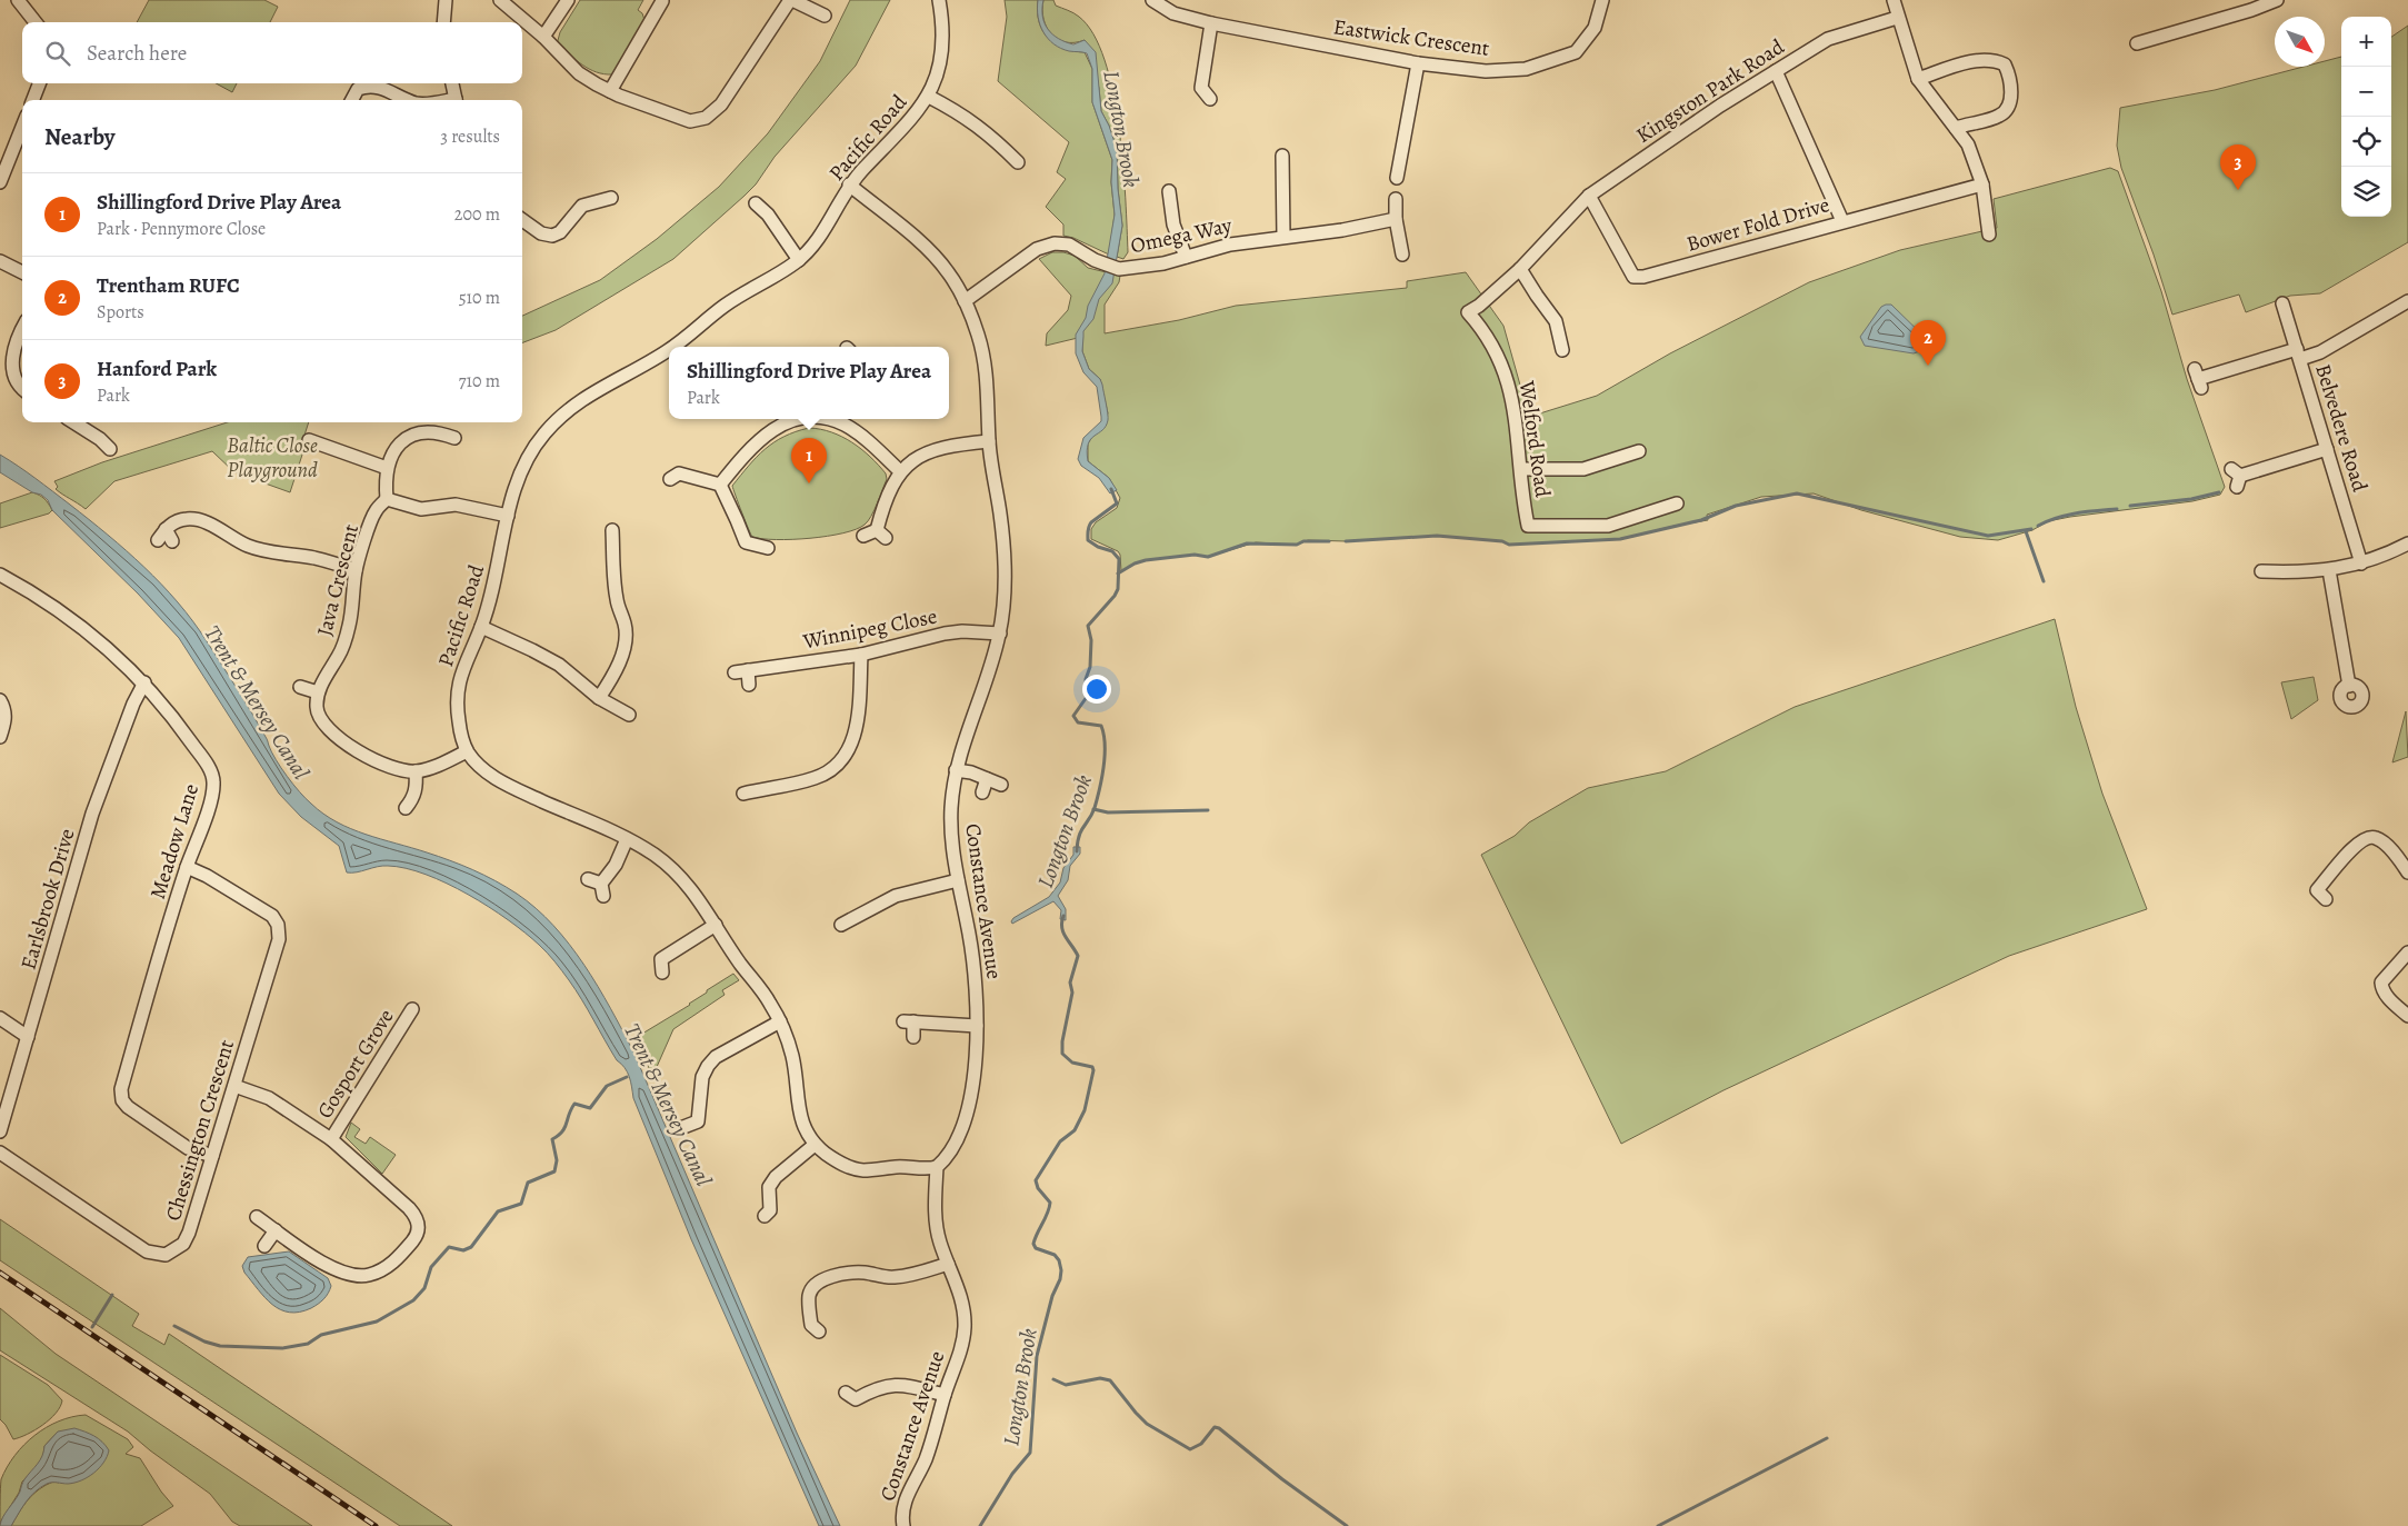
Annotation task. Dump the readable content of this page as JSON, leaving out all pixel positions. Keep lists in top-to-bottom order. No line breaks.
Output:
{"streets":{"street":["Eastwick Crescent","Kingston Park Road","Pacific Road","Bower Fold Drive","Omega Way","Belvedere Road","Welford Road","Java Crescent","Winnipeg Close","Meadow Lane","Earlsbrook Drive","Constance Avenue","Gosport Grove","Chessington Crescent"]},"crossings":[["Kingston Park Road","Bower Fold Drive"],["Kingston Park Road","Welford Road"],["Pacific Road","Constance Avenue"],["Omega Way","Constance Avenue"],["Winnipeg Close","Constance Avenue"],["Meadow Lane","Earlsbrook Drive"],["Meadow Lane","Chessington Crescent"]],"water":["Longton Brook","Trent & Mersey Canal"],"parks":["Baltic Close Playground"],"north":"bottom right","page":{"map_buttons":["+","−"],"search":"Search here","heading":["Nearby","3 results"],"pins":["3","2","1"],"list":[{"mark":"1","name":"Shillingford Drive Play Area","note":"Park · Pennymore Close","value":"200 m"},{"mark":"2","name":"Trentham RUFC","note":"Sports","value":"510 m"},{"mark":"3","name":"Hanford Park","note":"Park","value":"710 m"}],"popup":["Shillingford Drive Play Area","Park"]}}
